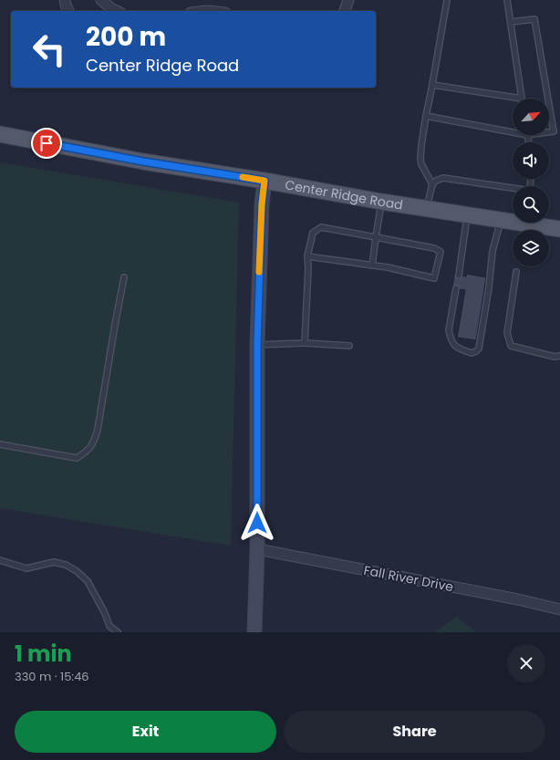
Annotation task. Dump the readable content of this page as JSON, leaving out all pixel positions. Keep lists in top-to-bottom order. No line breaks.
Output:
{"streets":{"main road":["Center Ridge Road"],"street":["Fall River Drive"]},"north":"top right","page":{"turn":["200 m","Center Ridge Road"],"heading":["1 min","330 m · 15:46"],"buttons":["Exit","Share"]}}
